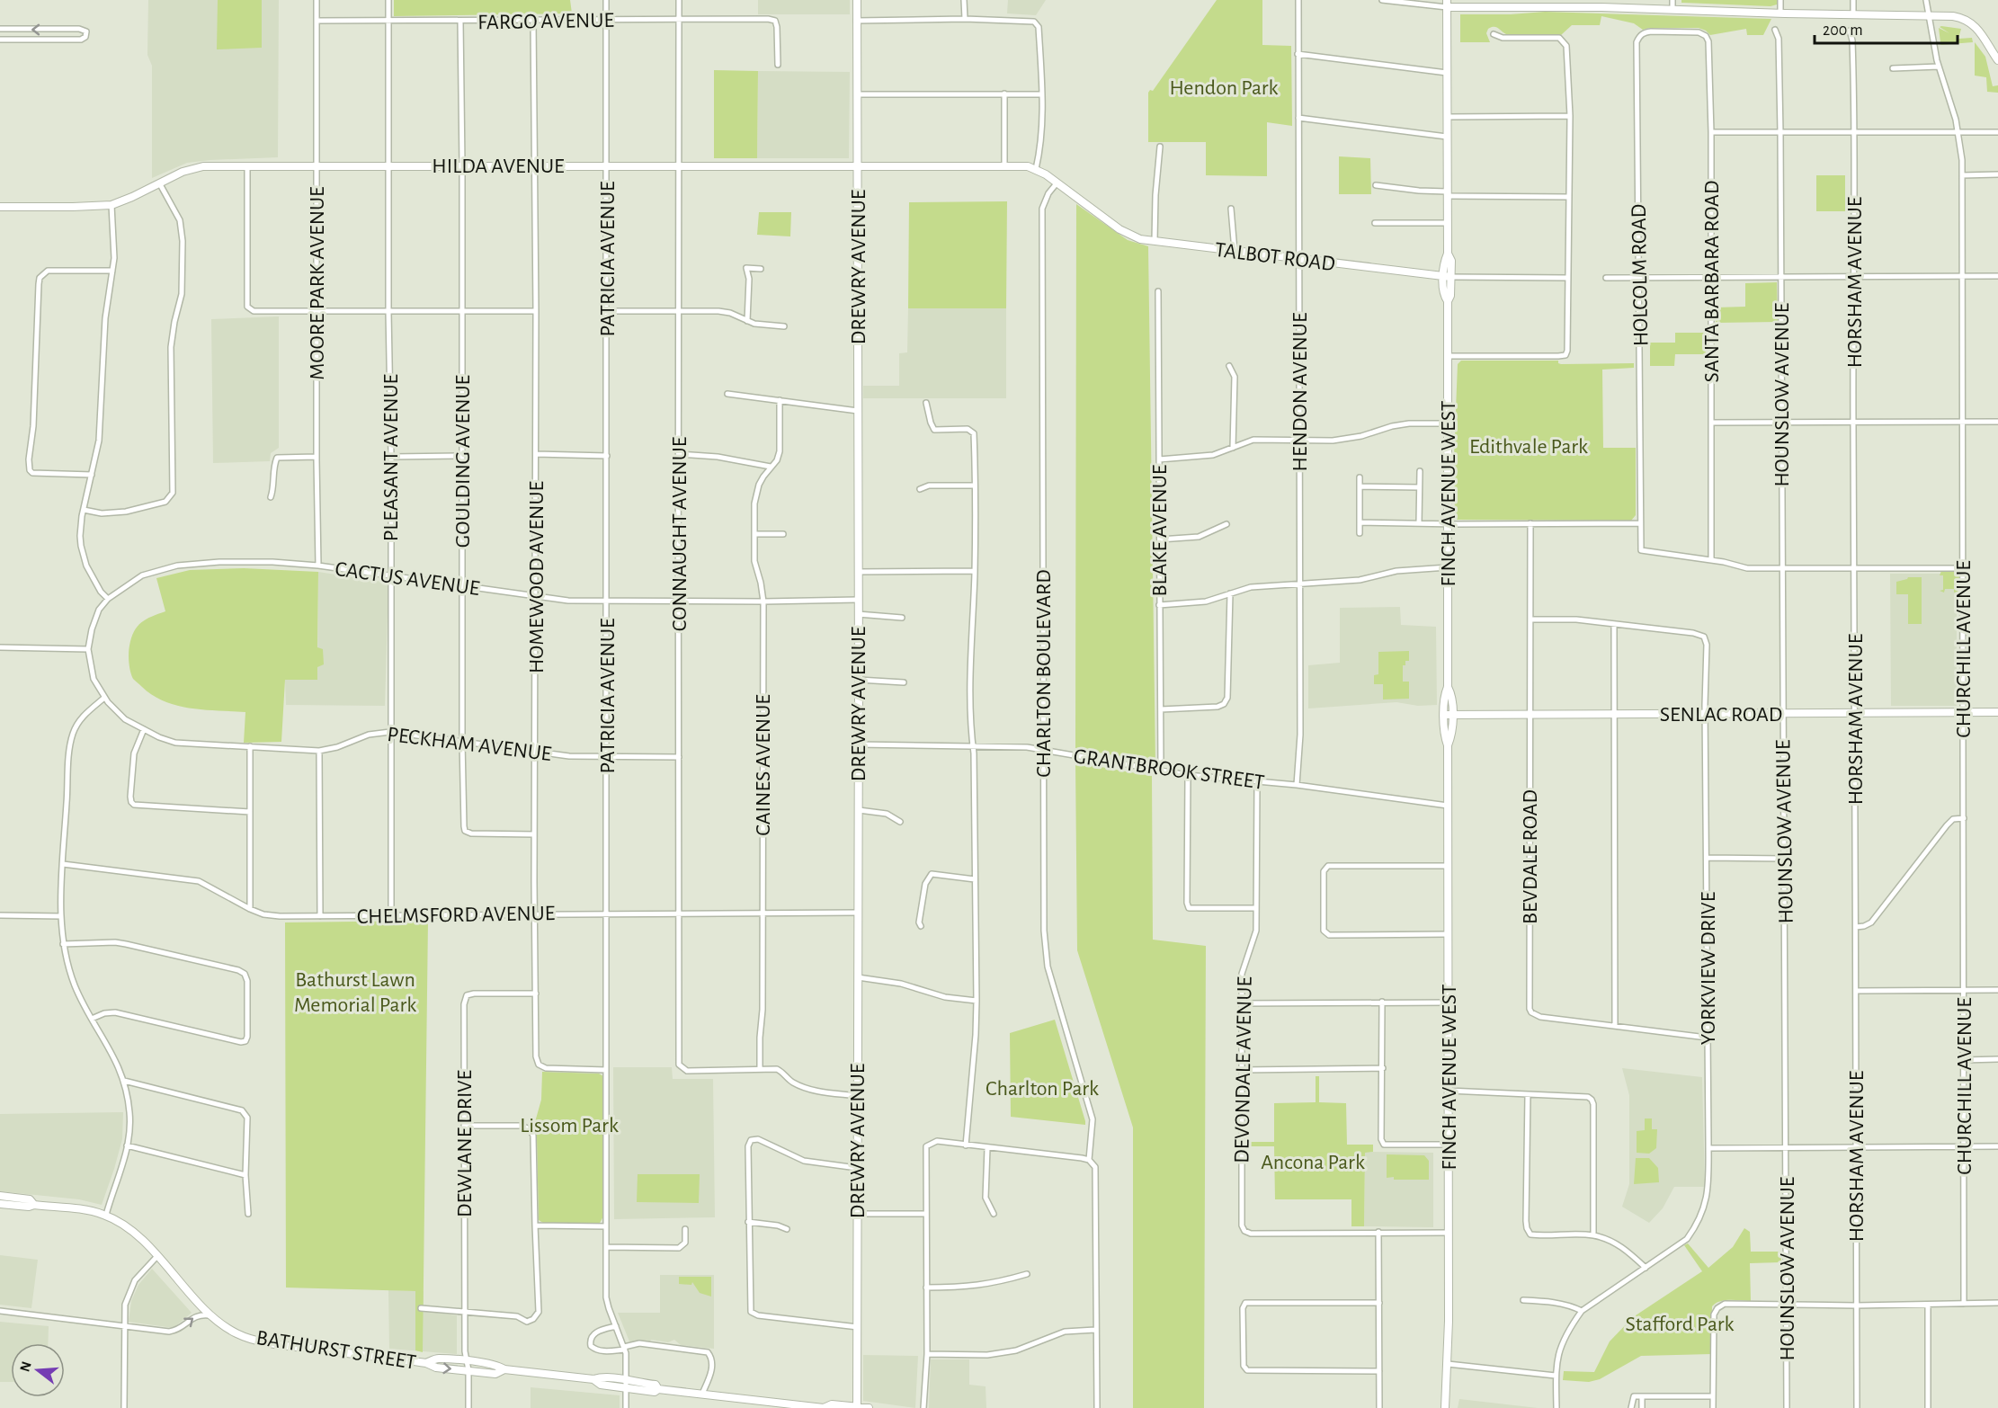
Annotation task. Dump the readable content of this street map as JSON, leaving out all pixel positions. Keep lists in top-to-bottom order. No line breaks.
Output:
{"streets":{"street":["FARGO AVENUE","HILDA AVENUE","TALBOT ROAD","PATRICIA AVENUE","DREWRY AVENUE","HOLCOLM ROAD","SANTA BARBARA ROAD","HORSHAM AVENUE","MOORE PARK AVENUE","HENDON AVENUE","HOUNSLOW AVENUE","PLEASANT AVENUE","GOULDING AVENUE","FINCH AVENUE WEST","BLAKE AVENUE","CONNAUGHT AVENUE","HOMEWOOD AVENUE","CACTUS AVENUE","CHURCHILL AVENUE","CHARLTON BOULEVARD","SENLAC ROAD","PECKHAM AVENUE","CAINES AVENUE","GRANTBROOK STREET","BEVDALE ROAD","CHELMSFORD AVENUE","YORKVIEW DRIVE","DEVONDALE AVENUE","DEWLANE DRIVE","BATHURST STREET"]},"crossings":[["FARGO AVENUE","PATRICIA AVENUE"],["FARGO AVENUE","MOORE PARK AVENUE"],["FARGO AVENUE","PLEASANT AVENUE"],["FARGO AVENUE","GOULDING AVENUE"],["FARGO AVENUE","CONNAUGHT AVENUE"],["FARGO AVENUE","HOMEWOOD AVENUE"],["HILDA AVENUE","TALBOT ROAD"],["HILDA AVENUE","PATRICIA AVENUE"],["HILDA AVENUE","DREWRY AVENUE"],["HILDA AVENUE","MOORE PARK AVENUE"],["HILDA AVENUE","PLEASANT AVENUE"],["HILDA AVENUE","GOULDING AVENUE"],["HILDA AVENUE","CONNAUGHT AVENUE"],["HILDA AVENUE","HOMEWOOD AVENUE"],["TALBOT ROAD","HENDON AVENUE"],["TALBOT ROAD","FINCH AVENUE WEST"],["TALBOT ROAD","CHARLTON BOULEVARD"],["PATRICIA AVENUE","HOMEWOOD AVENUE"],["PATRICIA AVENUE","CACTUS AVENUE"],["PATRICIA AVENUE","PECKHAM AVENUE"],["PATRICIA AVENUE","CHELMSFORD AVENUE"],["PATRICIA AVENUE","BATHURST STREET"],["DREWRY AVENUE","CACTUS AVENUE"],["DREWRY AVENUE","GRANTBROOK STREET"],["DREWRY AVENUE","CHELMSFORD AVENUE"],["DREWRY AVENUE","BATHURST STREET"],["HOLCOLM ROAD","SANTA BARBARA ROAD"],["HORSHAM AVENUE","SENLAC ROAD"],["MOORE PARK AVENUE","CACTUS AVENUE"],["HENDON AVENUE","GRANTBROOK STREET"],["HOUNSLOW AVENUE","SENLAC ROAD"],["PLEASANT AVENUE","CACTUS AVENUE"],["PLEASANT AVENUE","PECKHAM AVENUE"],["PLEASANT AVENUE","CHELMSFORD AVENUE"],["GOULDING AVENUE","HOMEWOOD AVENUE"],["GOULDING AVENUE","CACTUS AVENUE"],["GOULDING AVENUE","PECKHAM AVENUE"],["FINCH AVENUE WEST","SENLAC ROAD"],["FINCH AVENUE WEST","GRANTBROOK STREET"],["BLAKE AVENUE","GRANTBROOK STREET"],["CONNAUGHT AVENUE","CACTUS AVENUE"],["CONNAUGHT AVENUE","PECKHAM AVENUE"],["CONNAUGHT AVENUE","CAINES AVENUE"],["CONNAUGHT AVENUE","CHELMSFORD AVENUE"],["HOMEWOOD AVENUE","CACTUS AVENUE"],["HOMEWOOD AVENUE","PECKHAM AVENUE"],["HOMEWOOD AVENUE","CHELMSFORD AVENUE"],["HOMEWOOD AVENUE","DEWLANE DRIVE"],["CACTUS AVENUE","PECKHAM AVENUE"],["CACTUS AVENUE","CAINES AVENUE"],["CHURCHILL AVENUE","SENLAC ROAD"],["CHARLTON BOULEVARD","GRANTBROOK STREET"],["SENLAC ROAD","BEVDALE ROAD"],["SENLAC ROAD","YORKVIEW DRIVE"],["CAINES AVENUE","CHELMSFORD AVENUE"],["GRANTBROOK STREET","DEVONDALE AVENUE"],["BEVDALE ROAD","YORKVIEW DRIVE"],["DEWLANE DRIVE","BATHURST STREET"]],"parks":["Hendon Park","Edithvale Park","Bathurst Lawn Memorial Park","Charlton Park","Lissom Park","Ancona Park","Stafford Park"],"scale_bar":"200 m","north":"left"}
